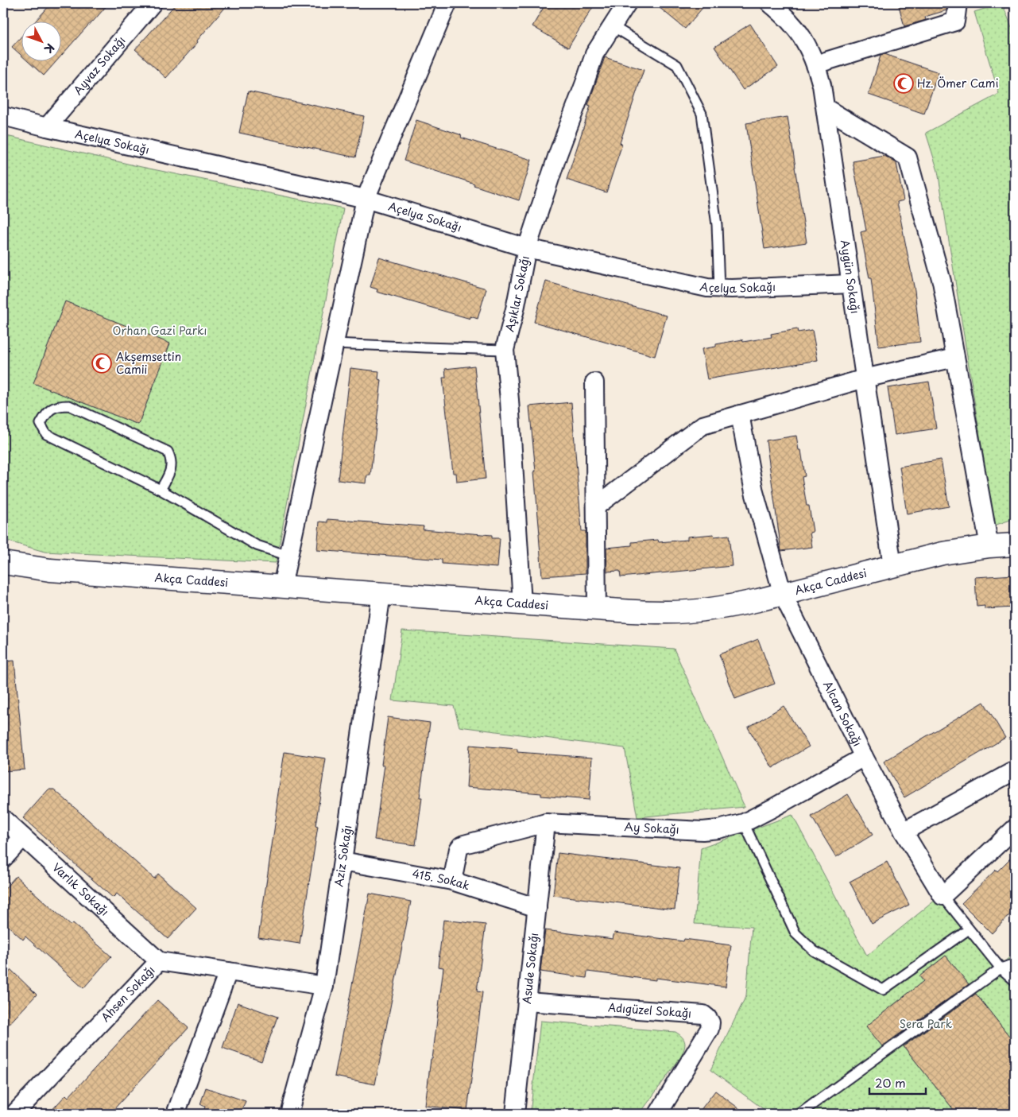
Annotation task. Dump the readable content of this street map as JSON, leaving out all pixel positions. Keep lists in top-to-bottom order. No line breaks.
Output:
{"streets":{"main road":["Akça Caddesi"],"street":["Ayvaz Sokağı","Açelya Sokağı","Aygün Sokağı","Aşıklar Sokağı","Alcan Sokağı","Ay Sokağı","Aziz Sokağı","415. Sokak","Varlık Sokağı","Asude Sokağı","Ahsen Sokağı","Adıgüzel Sokağı"]},"crossings":[["Ayvaz Sokağı","Açelya Sokağı"],["Açelya Sokağı","Aygün Sokağı"],["Açelya Sokağı","Aşıklar Sokağı"],["Aygün Sokağı","Akça Caddesi"],["Aşıklar Sokağı","Akça Caddesi"],["Akça Caddesi","Alcan Sokağı"],["Akça Caddesi","Aziz Sokağı"],["Alcan Sokağı","Ay Sokağı"],["Ay Sokağı","415. Sokak"],["Ay Sokağı","Asude Sokağı"],["Aziz Sokağı","415. Sokak"],["Aziz Sokağı","Ahsen Sokağı"],["415. Sokak","Asude Sokağı"],["Varlık Sokağı","Ahsen Sokağı"],["Asude Sokağı","Adıgüzel Sokağı"]],"parks":["Orhan Gazi Parkı","Sera Park"],"places":{"mosque":["Hz. Ömer Cami","Akşemsettin Camii"]},"scale_bar":"20 m","north":"bottom right"}
